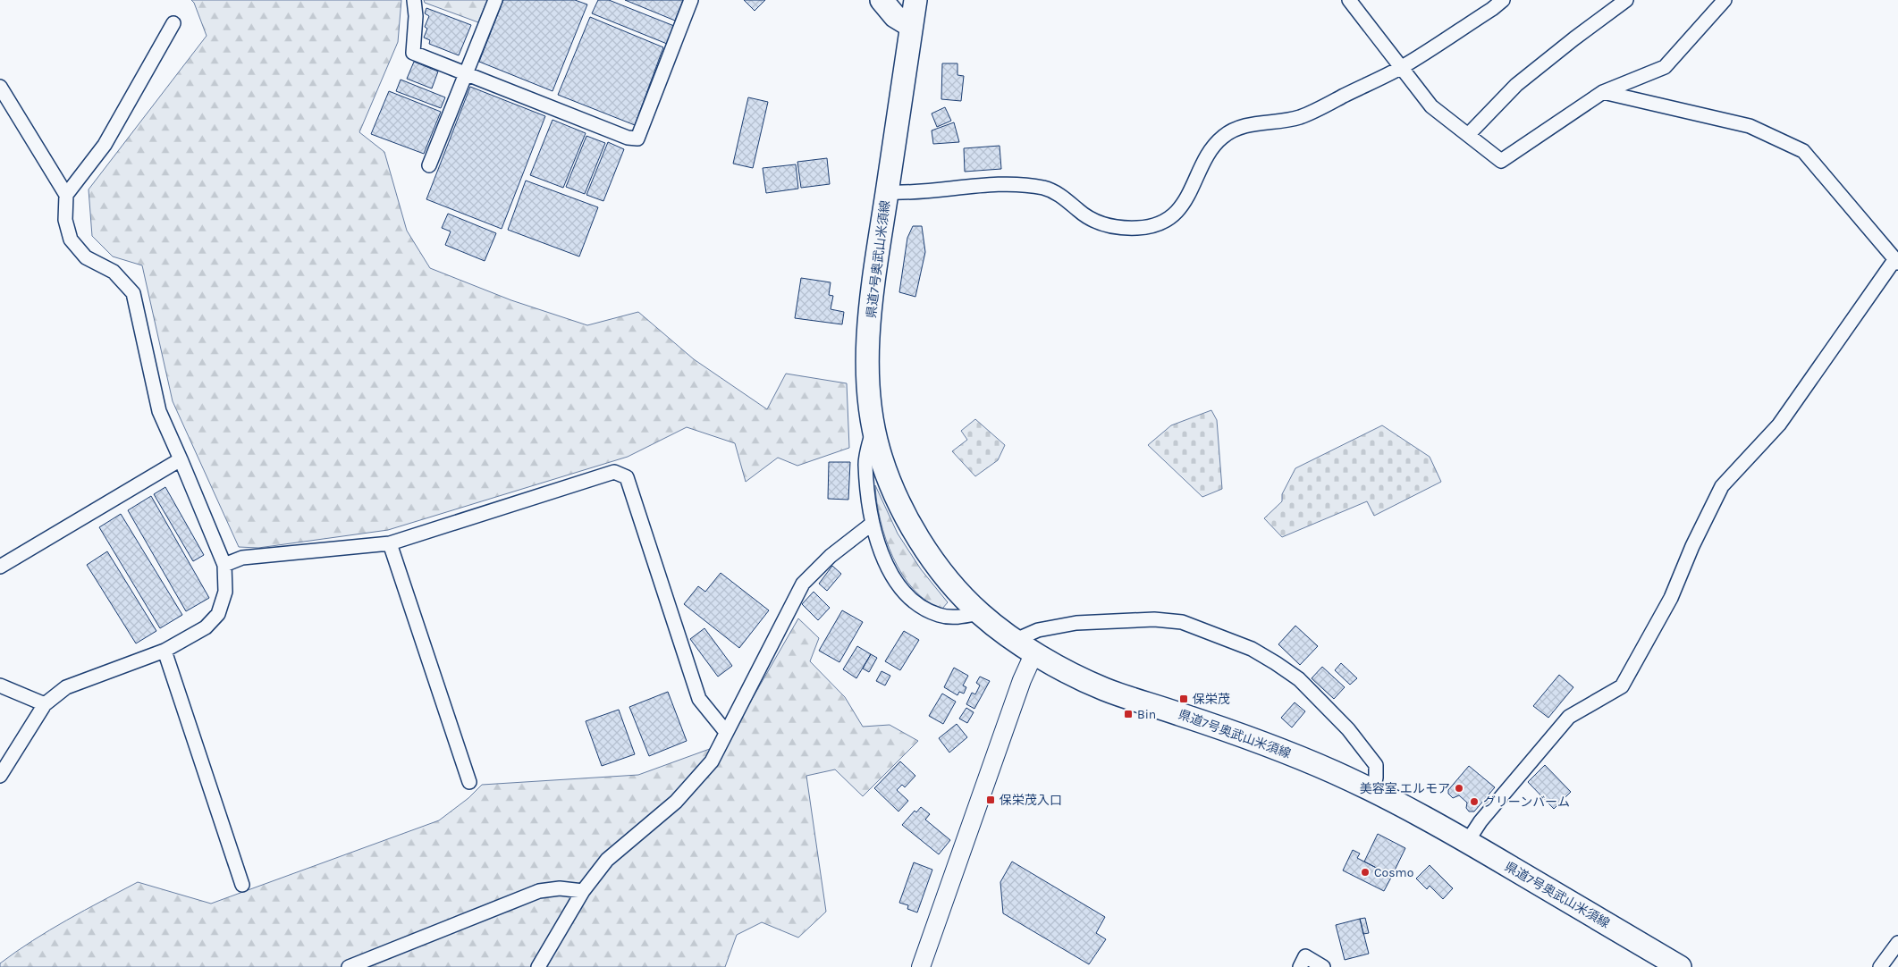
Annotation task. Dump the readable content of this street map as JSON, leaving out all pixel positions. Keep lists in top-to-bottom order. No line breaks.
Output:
{"streets":{"main road":["県道7号奥武山米須線"]},"places":{"transit":["保栄茂","Bin","保栄茂入口"],"other":["美容室 エルモア","グリーンバーム","Cosmo"]}}
